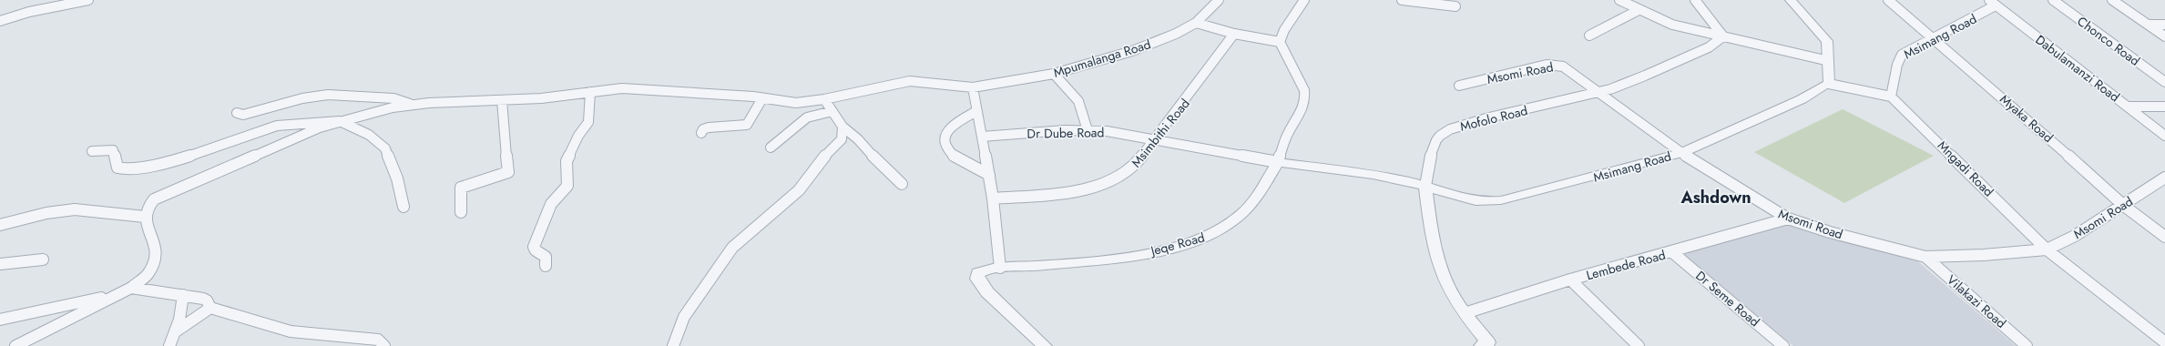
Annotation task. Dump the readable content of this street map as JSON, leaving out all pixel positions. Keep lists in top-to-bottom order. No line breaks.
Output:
{"streets":{"street":["Msimang Road","Chonco Road","Mpumalanga Road","Dabulamanzi Road","Msomi Road","Mofolo Road","Myaka Road","Dr Dube Road","Msimbithi Road","Mngadi Road","Jeqe Road","Lembede Road","Dr Seme Road","Vilakazi Road"]},"crossings":[["Msimang Road","Dabulamanzi Road"],["Msimang Road","Msomi Road"],["Msimang Road","Mofolo Road"],["Msimang Road","Myaka Road"],["Msimang Road","Dr Dube Road"],["Msimang Road","Mngadi Road"],["Msimang Road","Jeqe Road"],["Msomi Road","Mofolo Road"],["Msomi Road","Myaka Road"],["Msomi Road","Mngadi Road"],["Msomi Road","Lembede Road"],["Msomi Road","Vilakazi Road"],["Dr Dube Road","Msimbithi Road"],["Dr Dube Road","Jeqe Road"],["Lembede Road","Dr Seme Road"]],"districts":["Ashdown"]}
